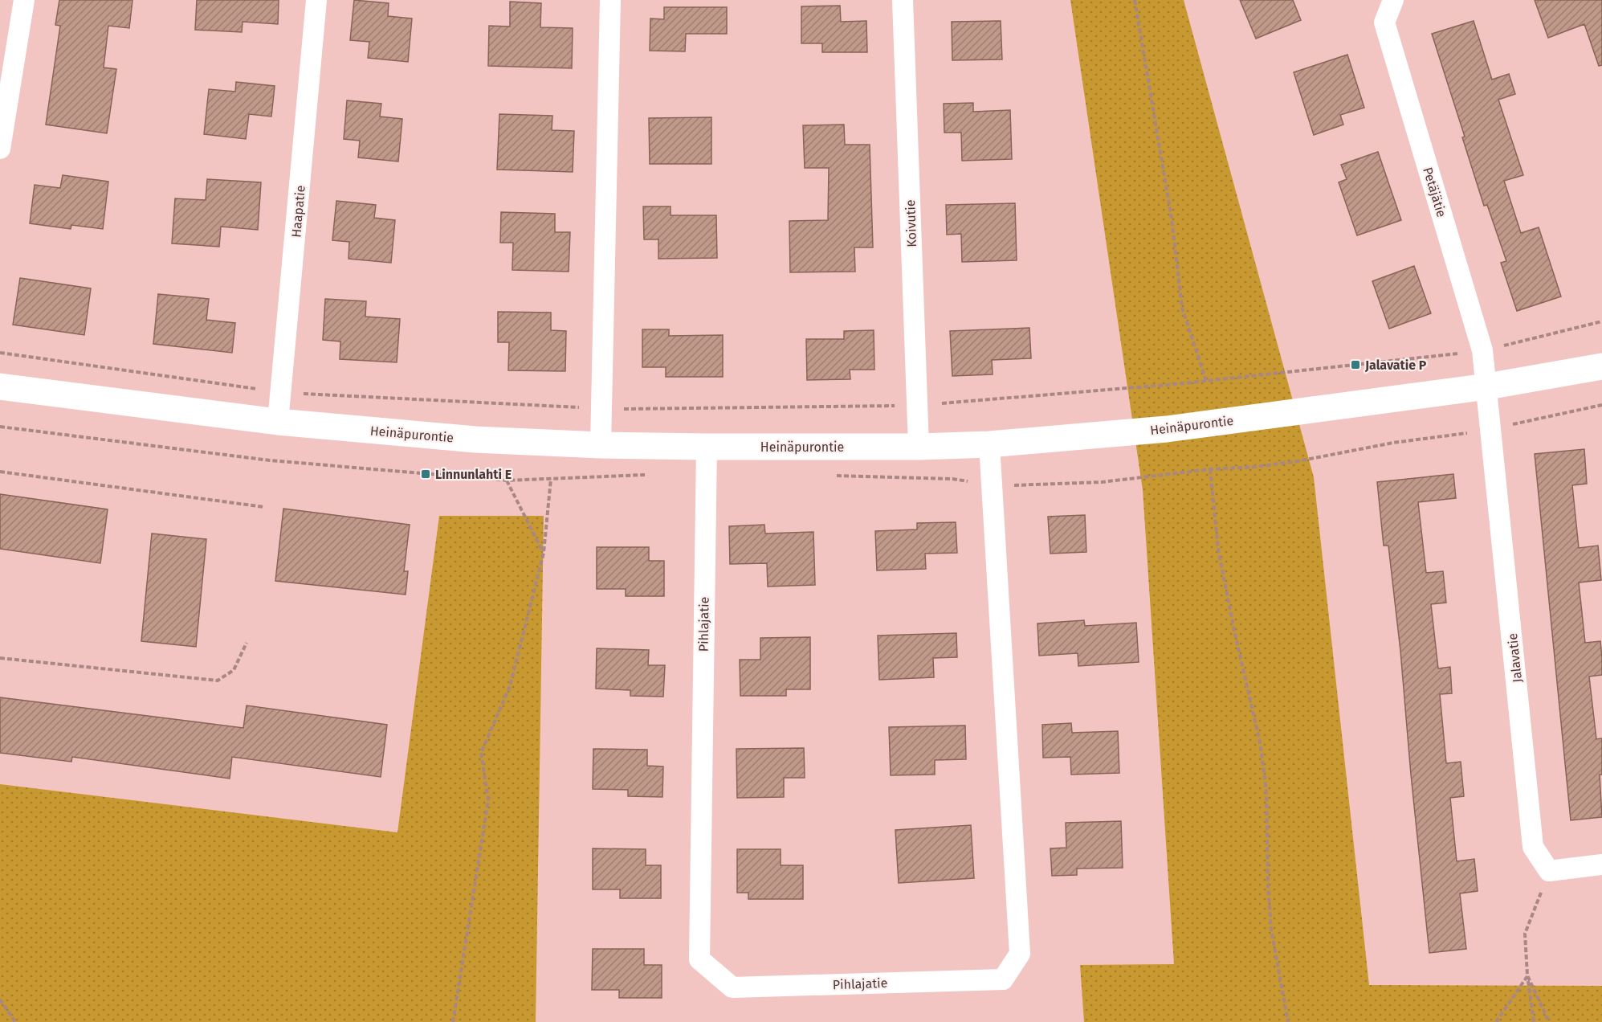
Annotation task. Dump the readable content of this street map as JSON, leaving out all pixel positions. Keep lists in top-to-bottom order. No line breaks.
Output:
{"streets":{"street":["Petäjätie","Haapatie","Koivutie","Heinäpurontie","Pihlajatie","Jalavatie"]},"crossings":[["Petäjätie","Heinäpurontie"],["Petäjätie","Jalavatie"],["Haapatie","Heinäpurontie"],["Koivutie","Heinäpurontie"],["Heinäpurontie","Pihlajatie"],["Heinäpurontie","Jalavatie"]],"places":{"transit":["Jalavatie P","Linnunlahti E"]}}
